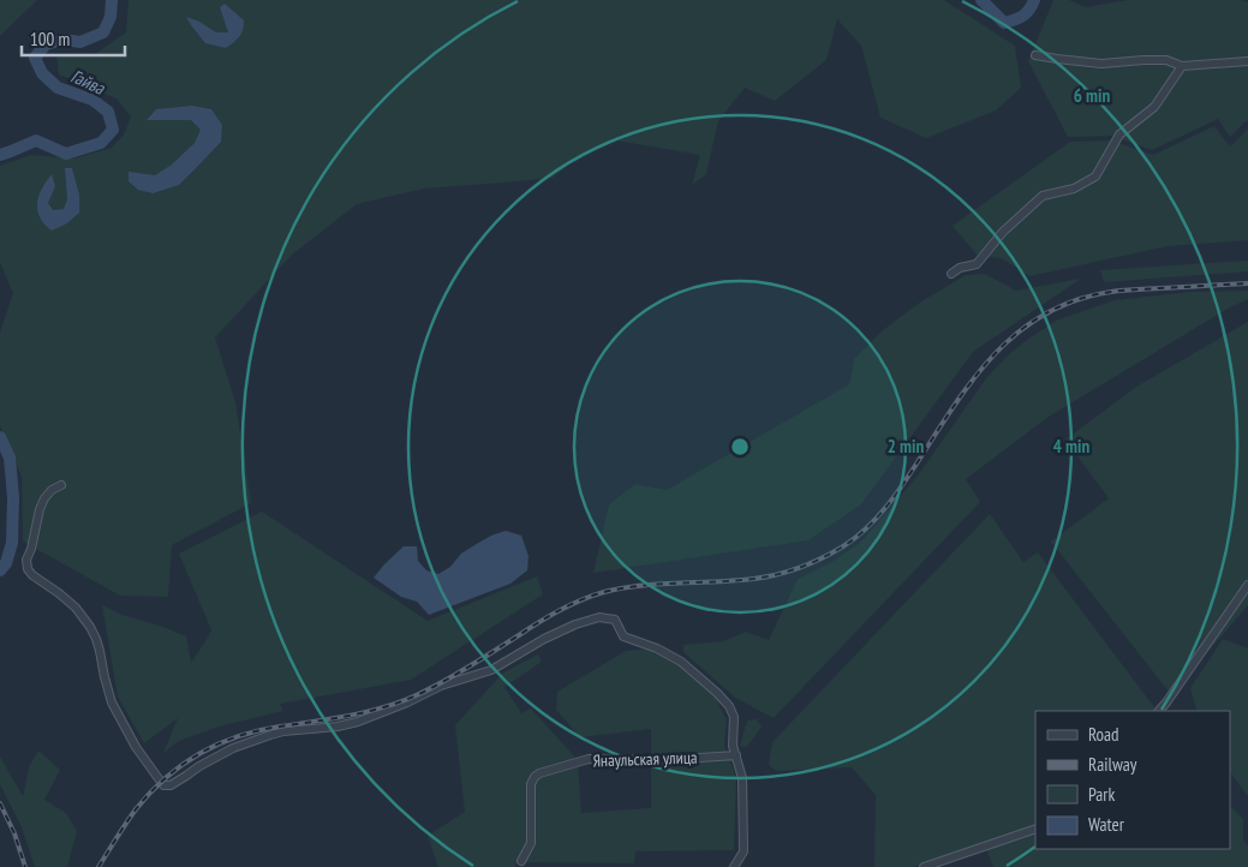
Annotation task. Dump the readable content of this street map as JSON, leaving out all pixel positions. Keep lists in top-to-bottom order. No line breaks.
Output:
{"streets":{"street":["Янаульская улица"]},"water":["Гайва"],"legend":["Road","Railway","Park","Water"],"scale_bar":"100 m","rings":["6 min","2 min","4 min"]}
